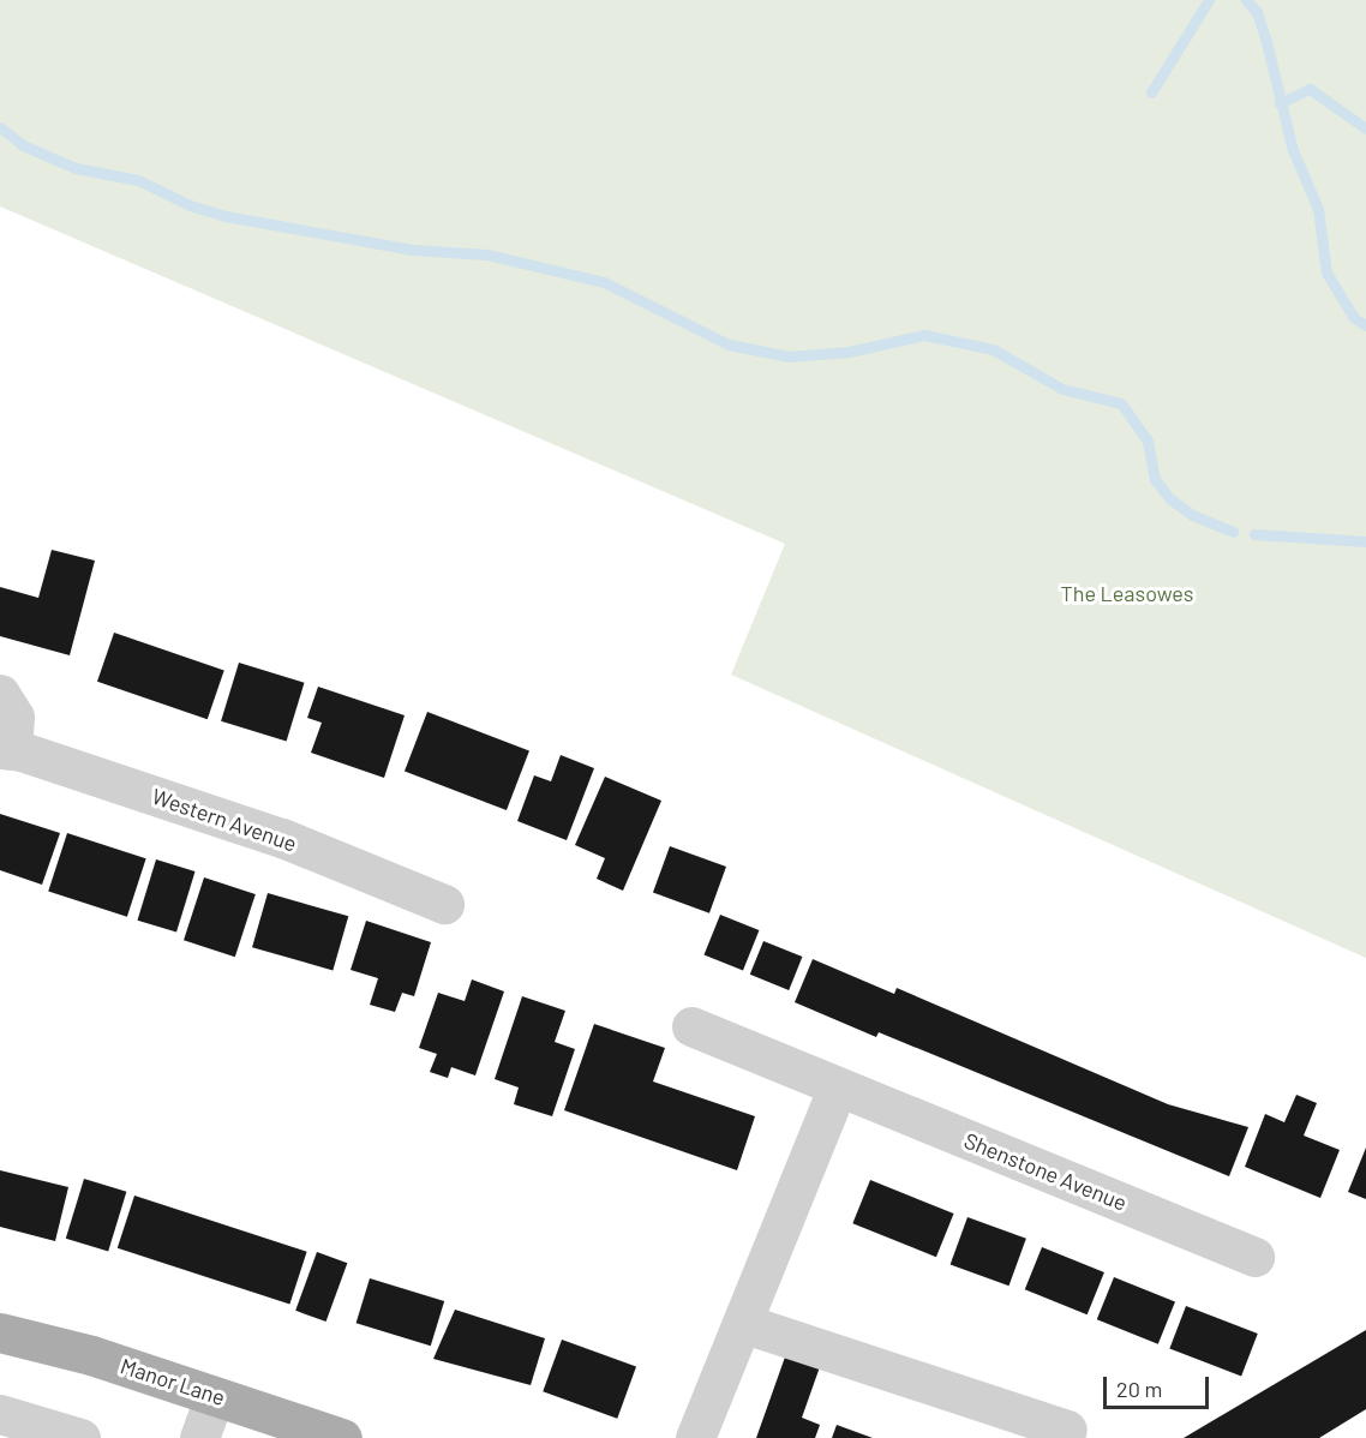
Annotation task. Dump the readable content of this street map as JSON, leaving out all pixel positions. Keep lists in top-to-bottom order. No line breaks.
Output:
{"streets":{"main road":["Manor Lane"],"street":["Western Avenue","Shenstone Avenue"]},"parks":["The Leasowes"],"scale_bar":"20 m"}
